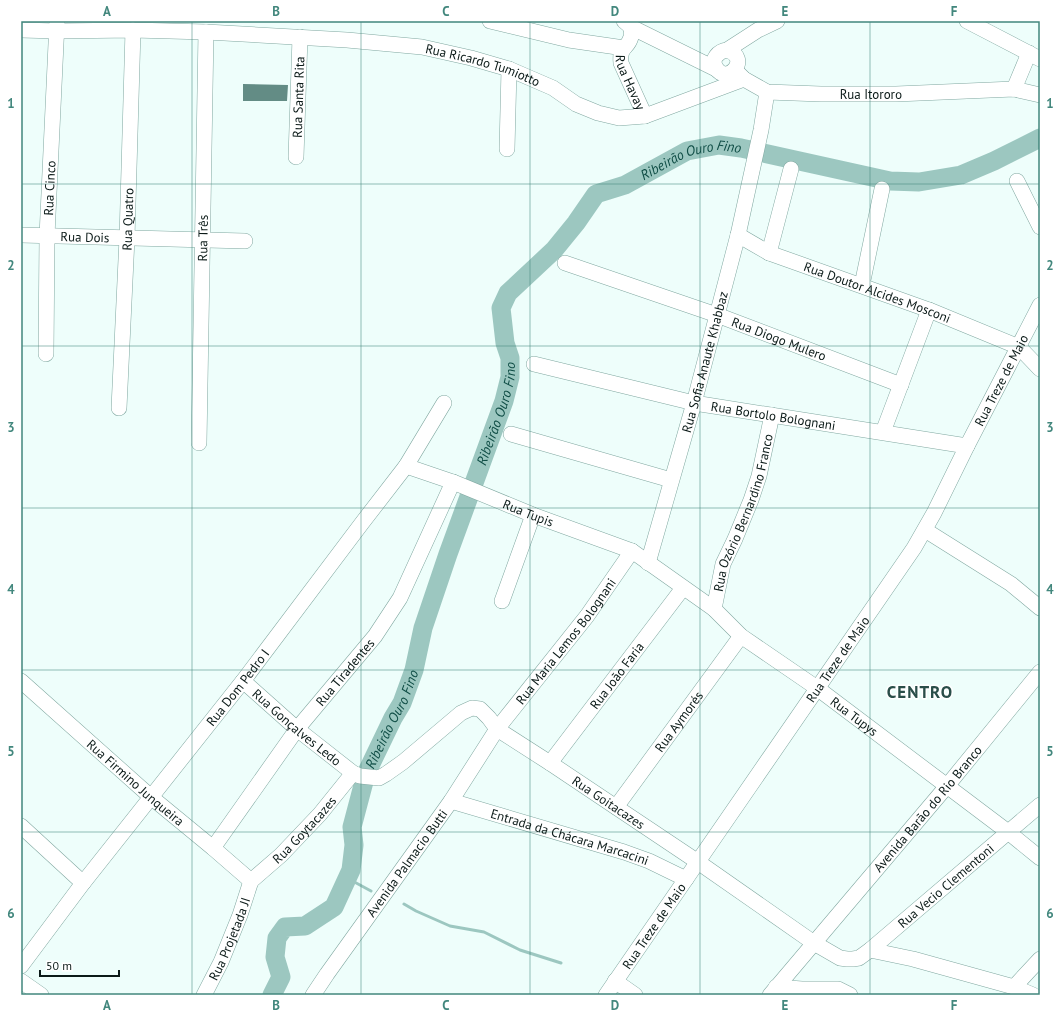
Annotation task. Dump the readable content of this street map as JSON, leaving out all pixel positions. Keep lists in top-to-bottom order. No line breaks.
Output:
{"streets":{"street":["Rua Ricardo Tumiotto","Rua Havay","Rua Itororo","Rua Santa Rita","Rua Cinco","Rua Quatro","Rua Dois","Rua Três","Rua Doutor Alcides Mosconi","Rua Diogo Mulero","Rua Sofia Anaute Khabbaz","Rua Treze de Maio","Rua Bortolo Bolognani","Rua Tupis","Rua Ozório Bernardino Franco","Rua Maria Lemos Bolognani","Rua Tiradentes","Rua João Faria","Rua Dom Pedro I","Rua Tupys","Rua Aymorés","Rua Gonçalves Ledo","Rua Firmino Junqueira","Rua Goitacazes","Avenida Barão do Rio Branco","Rua Goytacazes","Entrada da Chácara Marcacini","Avenida Palmacio Butti","Rua Vecio Clementoni","Rua Projetada JI"]},"crossings":[["Rua Ricardo Tumiotto","Rua Havay"],["Rua Ricardo Tumiotto","Rua Itororo"],["Rua Ricardo Tumiotto","Rua Santa Rita"],["Rua Ricardo Tumiotto","Rua Cinco"],["Rua Ricardo Tumiotto","Rua Quatro"],["Rua Ricardo Tumiotto","Rua Três"],["Rua Itororo","Rua Sofia Anaute Khabbaz"],["Rua Cinco","Rua Dois"],["Rua Quatro","Rua Dois"],["Rua Dois","Rua Três"],["Rua Doutor Alcides Mosconi","Rua Sofia Anaute Khabbaz"],["Rua Doutor Alcides Mosconi","Rua Treze de Maio"],["Rua Diogo Mulero","Rua Sofia Anaute Khabbaz"],["Rua Sofia Anaute Khabbaz","Rua Bortolo Bolognani"],["Rua Sofia Anaute Khabbaz","Rua Tupis"],["Rua Sofia Anaute Khabbaz","Rua Tupys"],["Rua Treze de Maio","Rua Bortolo Bolognani"],["Rua Treze de Maio","Rua Tupys"],["Rua Treze de Maio","Rua Goitacazes"],["Rua Treze de Maio","Entrada da Chácara Marcacini"],["Rua Bortolo Bolognani","Rua Ozório Bernardino Franco"],["Rua Tupis","Rua Maria Lemos Bolognani"],["Rua Tupis","Rua Tiradentes"],["Rua Tupis","Rua Dom Pedro I"],["Rua Tupis","Rua Tupys"],["Rua Ozório Bernardino Franco","Rua Tupys"],["Rua Maria Lemos Bolognani","Rua Goitacazes"],["Rua Maria Lemos Bolognani","Avenida Palmacio Butti"],["Rua Tiradentes","Rua Gonçalves Ledo"],["Rua Tiradentes","Rua Firmino Junqueira"],["Rua João Faria","Rua Tupys"],["Rua João Faria","Rua Goitacazes"],["Rua Dom Pedro I","Rua Gonçalves Ledo"],["Rua Dom Pedro I","Rua Firmino Junqueira"],["Rua Tupys","Rua Aymorés"],["Rua Tupys","Avenida Barão do Rio Branco"],["Rua Tupys","Rua Vecio Clementoni"],["Rua Aymorés","Rua Goitacazes"],["Rua Gonçalves Ledo","Rua Goitacazes"],["Rua Gonçalves Ledo","Rua Goytacazes"],["Rua Firmino Junqueira","Rua Goytacazes"],["Rua Firmino Junqueira","Rua Projetada JI"],["Rua Goitacazes","Avenida Barão do Rio Branco"],["Rua Goitacazes","Rua Goytacazes"],["Rua Goitacazes","Avenida Palmacio Butti"],["Rua Goitacazes","Rua Vecio Clementoni"],["Rua Goytacazes","Rua Projetada JI"],["Entrada da Chácara Marcacini","Avenida Palmacio Butti"]],"districts":["CENTRO"],"water":["Ribeirão Ouro Fino"],"scale_bar":"50 m","grid":{"columns":["A","B","C","D","E","F"],"rows":["1","2","3","4","5","6"]}}
